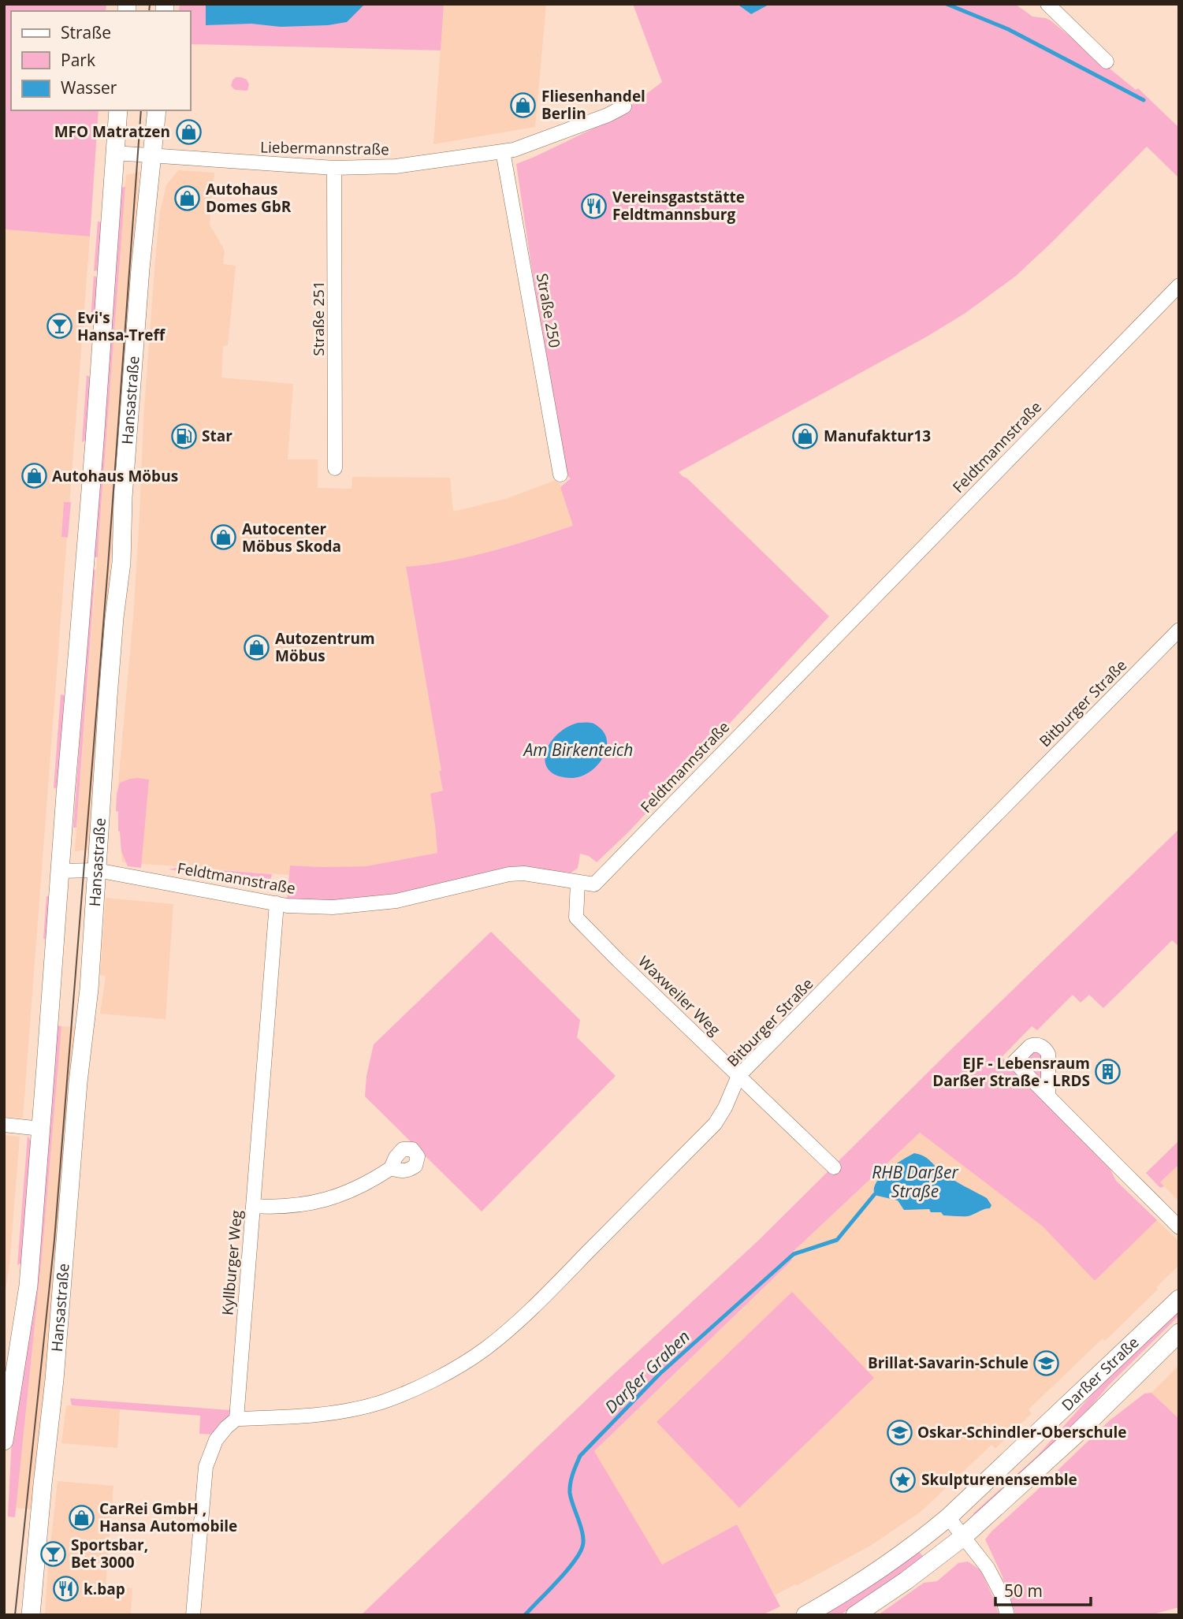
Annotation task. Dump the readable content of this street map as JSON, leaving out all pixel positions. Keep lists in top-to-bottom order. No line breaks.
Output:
{"streets":{"main road":["Hansastraße","Darßer Straße"],"street":["Liebermannstraße","Straße 250","Straße 251","Feldtmannstraße","Bitburger Straße","Waxweiler Weg","Kyllburger Weg"]},"crossings":[["Liebermannstraße","Straße 250"],["Liebermannstraße","Straße 251"],["Liebermannstraße","Hansastraße"],["Hansastraße","Feldtmannstraße"],["Feldtmannstraße","Waxweiler Weg"],["Feldtmannstraße","Kyllburger Weg"],["Bitburger Straße","Waxweiler Weg"],["Bitburger Straße","Kyllburger Weg"]],"water":["Am Birkenteich","RHB Darßer Straße","Darßer Graben"],"places":{"shop":["Fliesenhandel Berlin","MFO Matratzen","Autohaus Domes GbR","Manufaktur13","Autohaus Möbus","Autocenter Möbus Skoda","Autozentrum Möbus","CarRei GmbH , Hansa Automobile"],"restaurant":["Vereinsgaststätte Feldtmannsburg","k.bap"],"bar":["Evi's Hansa-Treff","Sportsbar, Bet 3000"],"fuel station":["Star"],"building":["EJF - Lebensraum Darßer Straße - LRDS"],"school or university":["Brillat-Savarin-Schule","Oskar-Schindler-Oberschule"],"place":["Skulpturenensemble"]},"legend":["Straße","Park","Wasser"],"scale_bar":"50 m"}
